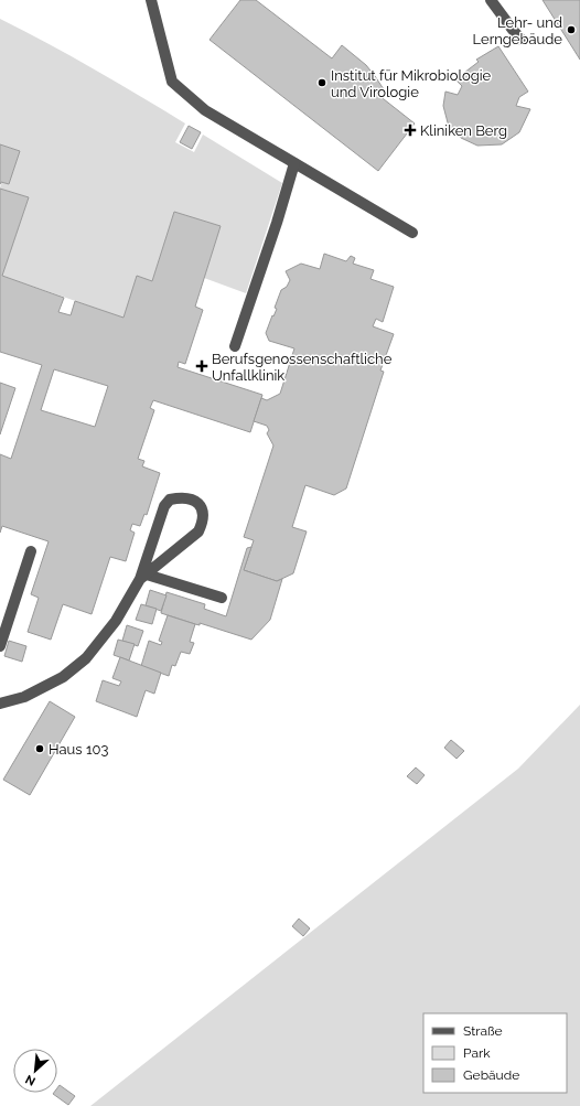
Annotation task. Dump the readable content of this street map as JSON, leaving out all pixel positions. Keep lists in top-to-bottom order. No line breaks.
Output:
{"places":{"other":["Lehr- und Lerngebäude","Institut für Mikrobiologie und Virologie","Haus 103"],"health":["Kliniken Berg","Berufsgenossenschaftliche Unfallklinik"]},"legend":["Straße","Park","Gebäude"],"north":"bottom left"}
